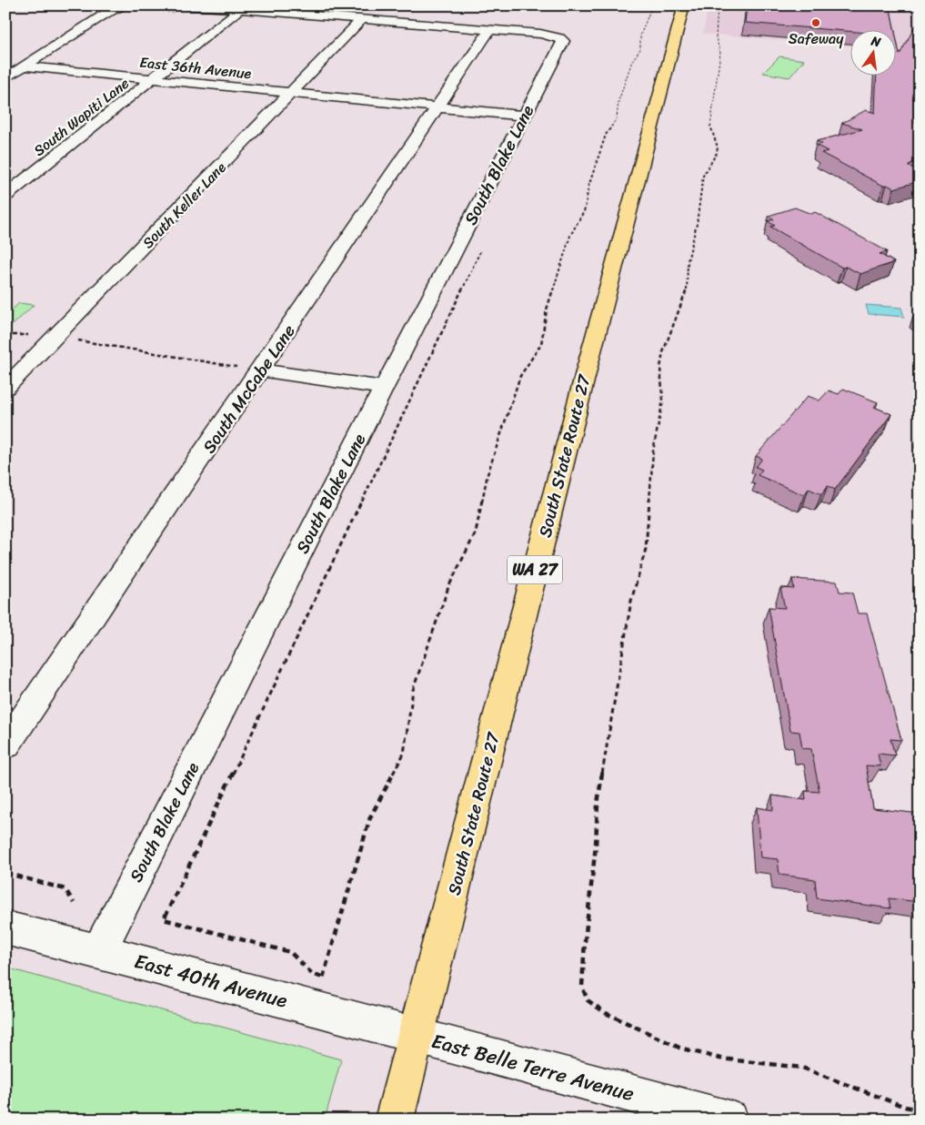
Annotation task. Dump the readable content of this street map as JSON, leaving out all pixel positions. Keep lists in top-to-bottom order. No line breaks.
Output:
{"streets":{"main road":["South State Route 27","WA 27"],"street":["East 36th Avenue","South Wapiti Lane","South Blake Lane","South Keller Lane","South McCabe Lane","East 40th Avenue","East Belle Terre Avenue"]},"crossings":[["East 36th Avenue","South Wapiti Lane"],["East 36th Avenue","South Blake Lane"],["East 36th Avenue","South Keller Lane"],["East 36th Avenue","South McCabe Lane"],["South Blake Lane","South McCabe Lane"],["South Blake Lane","East 40th Avenue"],["South State Route 27","East 40th Avenue"],["South State Route 27","East Belle Terre Avenue"],["East 40th Avenue","East Belle Terre Avenue"]],"places":["Safeway"],"north":"top"}
